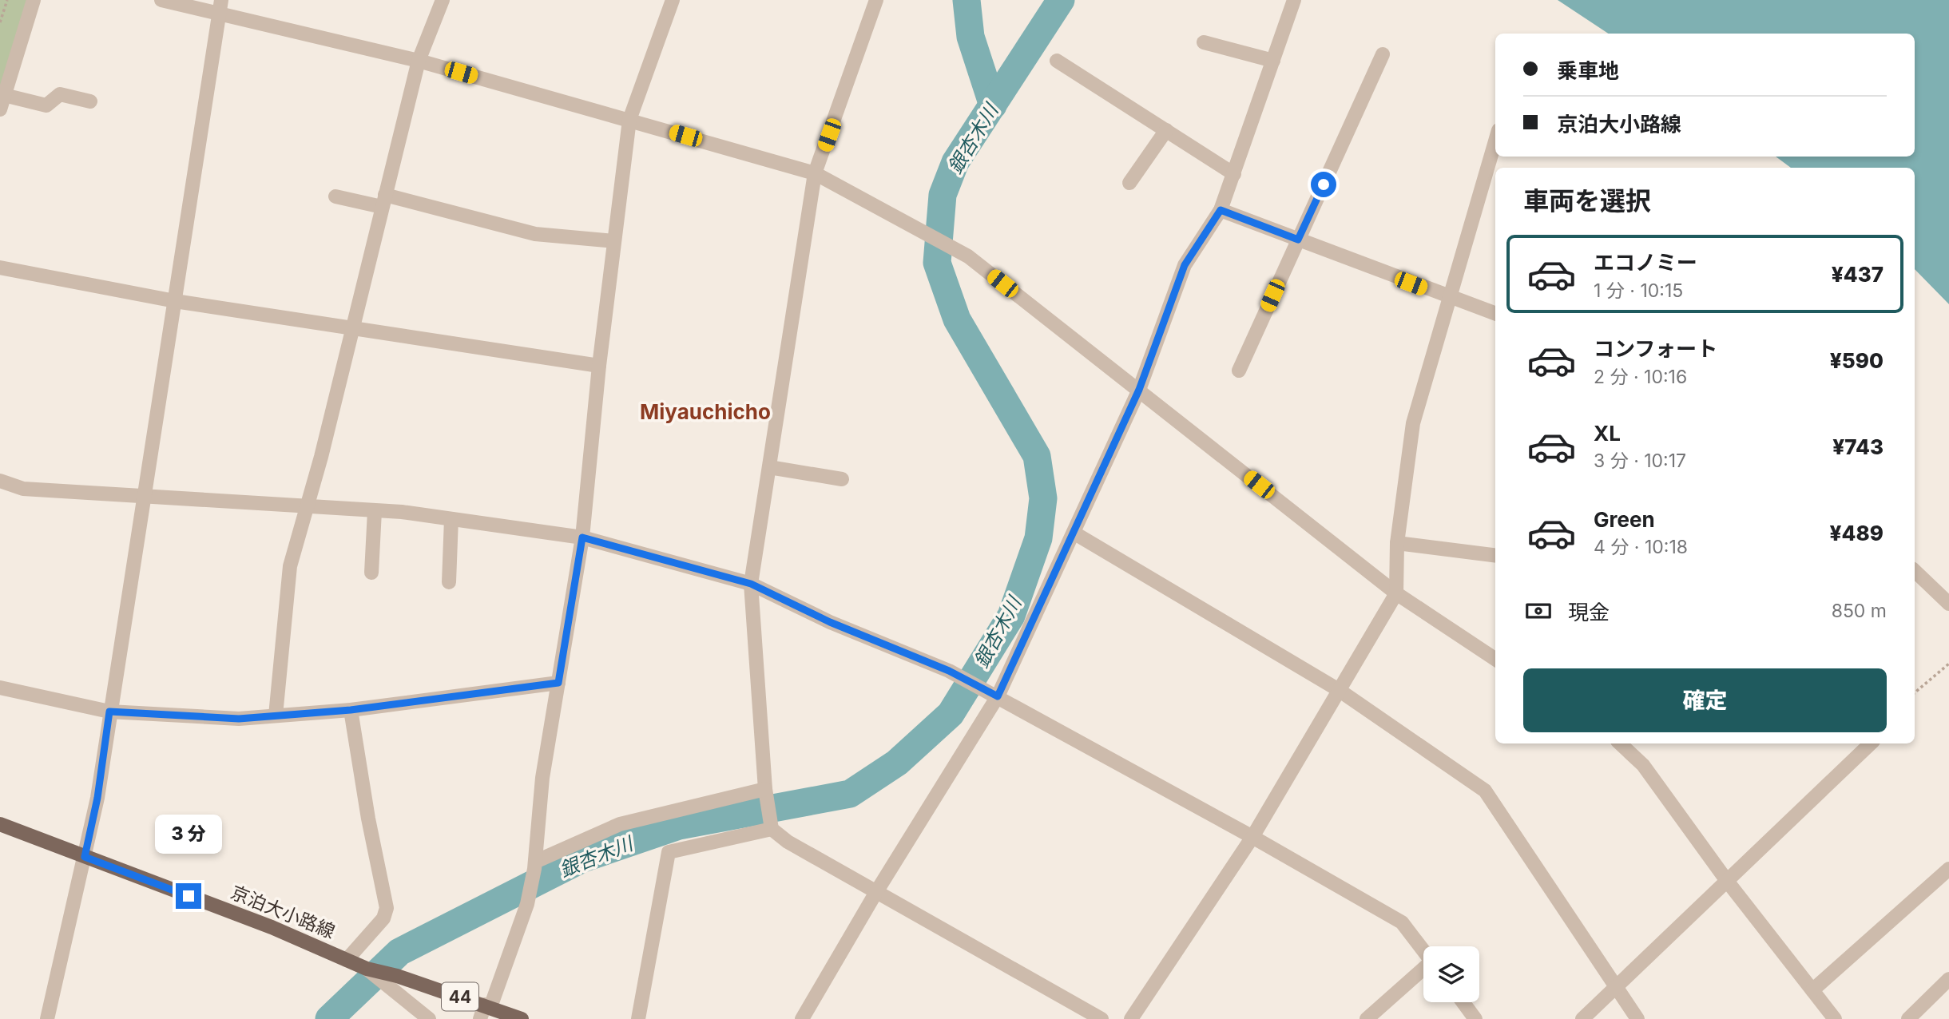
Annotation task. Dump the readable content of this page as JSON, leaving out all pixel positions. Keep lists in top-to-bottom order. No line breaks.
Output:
{"streets":{"main road":["京泊大小路線","44"]},"districts":["Miyauchicho"],"water":["銀杏木川"],"page":{"banner":["乗車地","京泊大小路線"],"heading":"車両を選択","list":[{"name":"エコノミー","note":"1 分 · 10:15","value":"¥437"},{"name":"コンフォート","note":"2 分 · 10:16","value":"¥590"},{"name":"XL","note":"3 分 · 10:17","value":"¥743"},{"name":"Green","note":"4 分 · 10:18","value":"¥489"}],"pay":["現金","850 m"],"buttons":"確定","bubble":"3 分"}}
